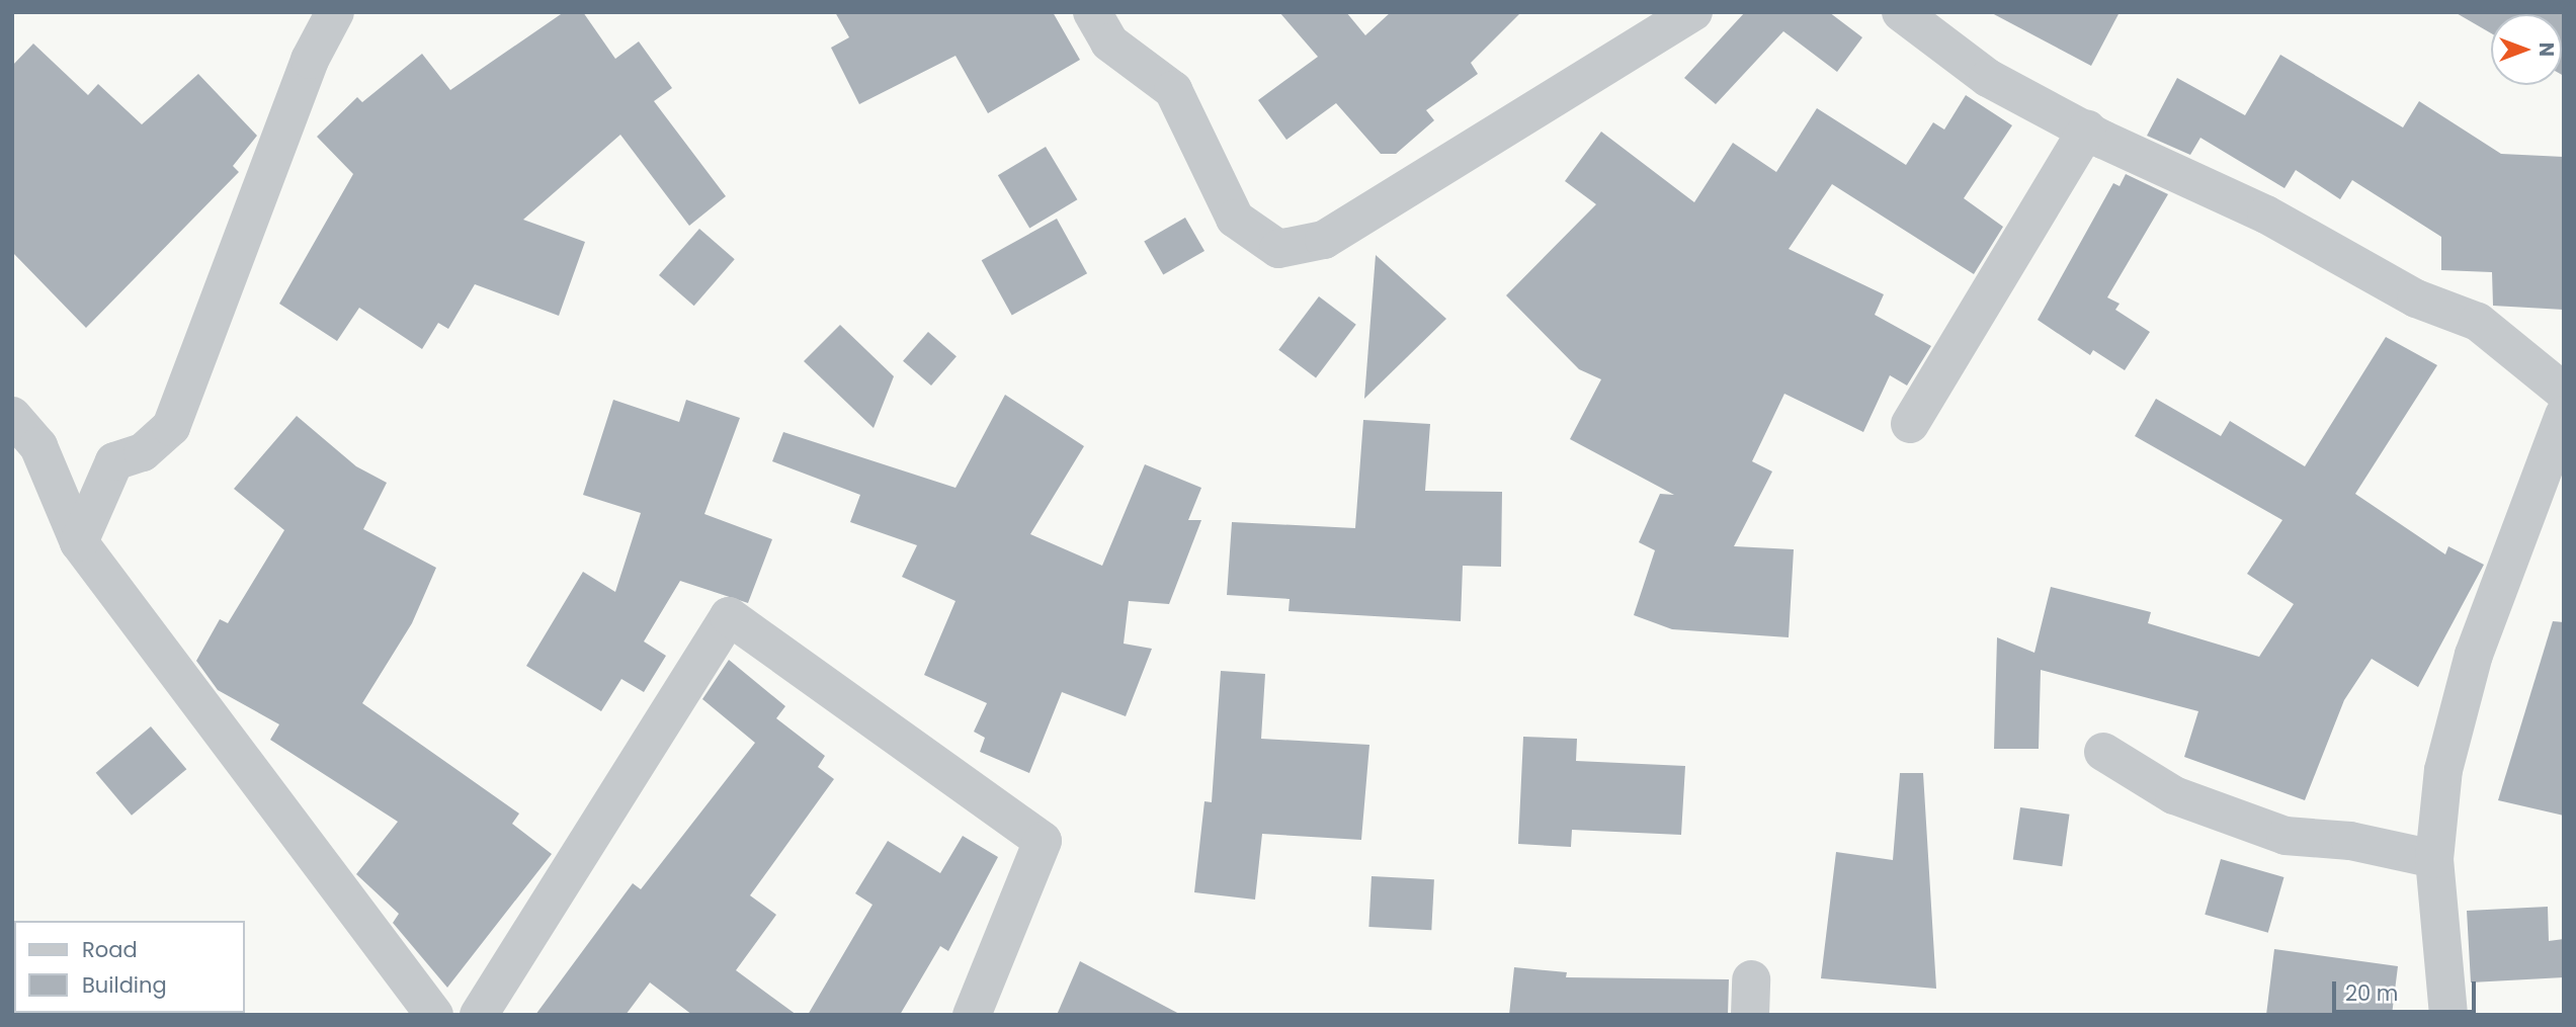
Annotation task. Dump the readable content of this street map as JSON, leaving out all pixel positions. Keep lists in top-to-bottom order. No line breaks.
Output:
{"legend":["Road","Building"],"scale_bar":"20 m","north":"right"}
